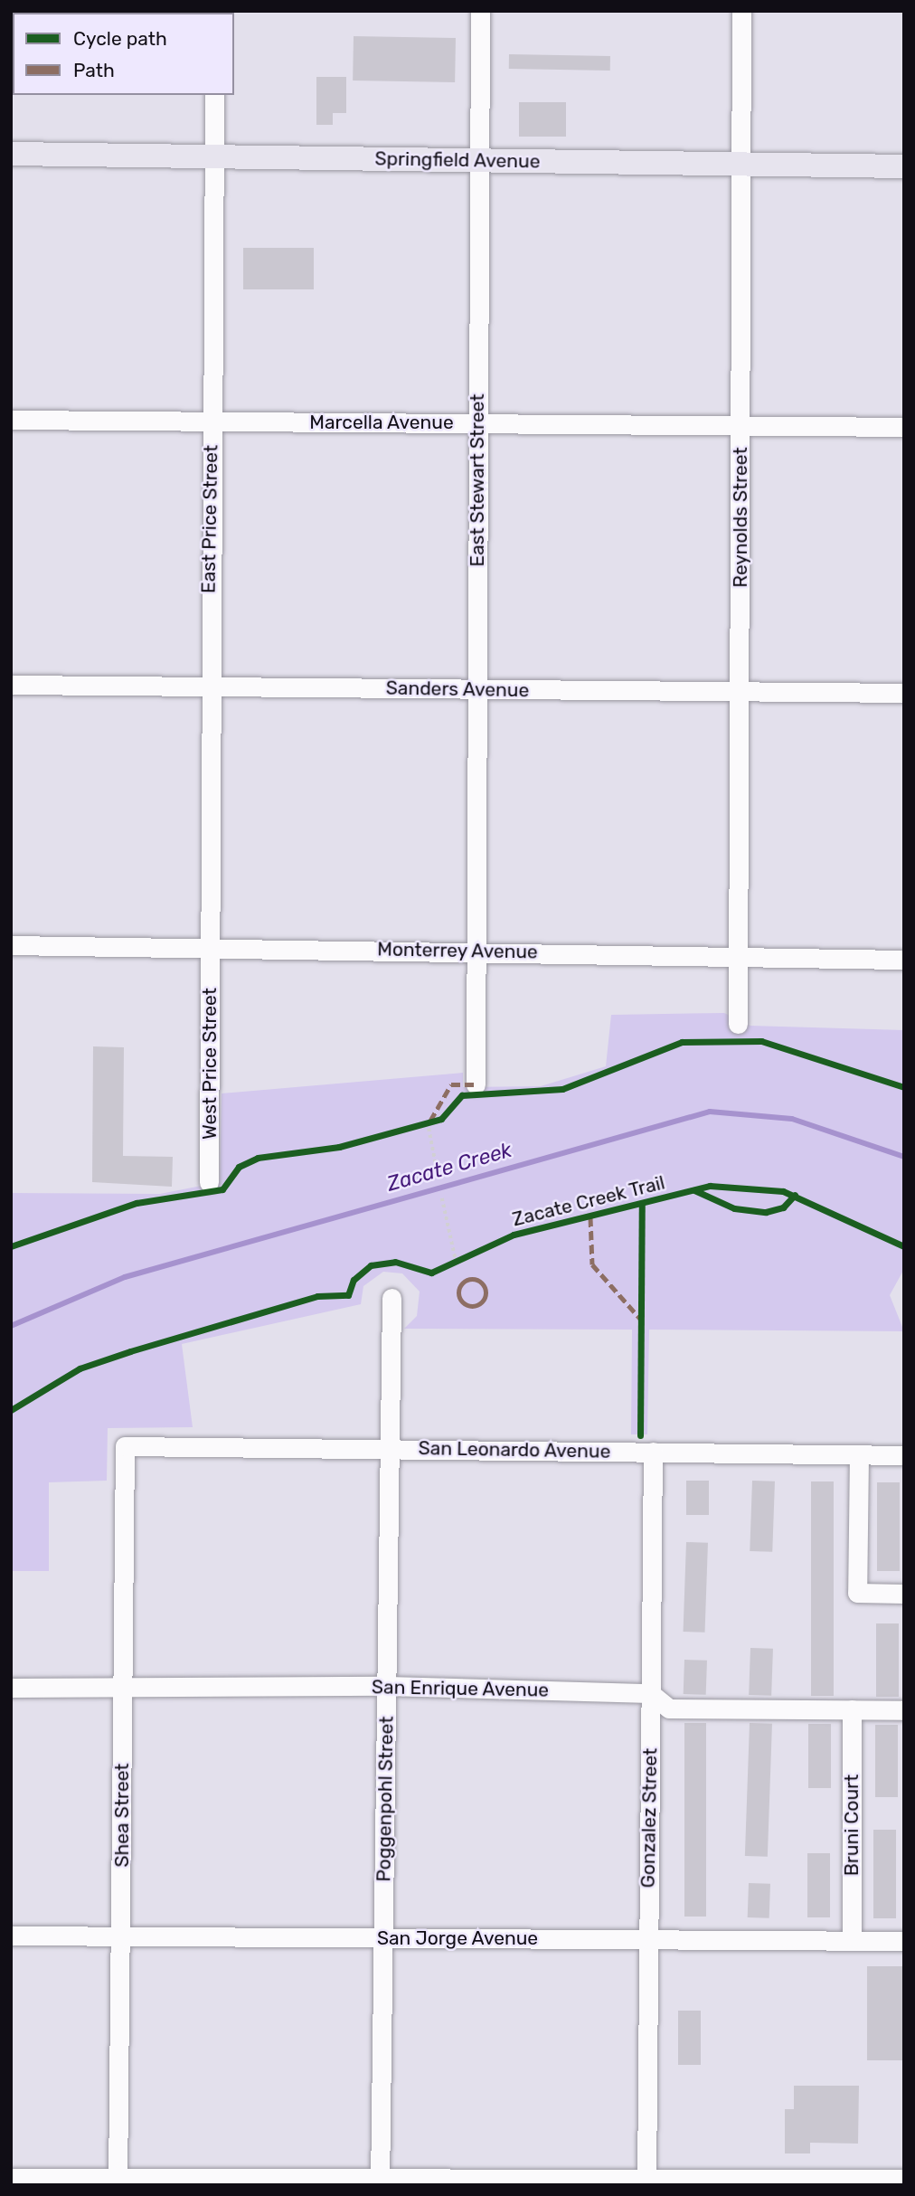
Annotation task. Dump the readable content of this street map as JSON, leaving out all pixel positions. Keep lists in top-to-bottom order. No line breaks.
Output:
{"streets":{"main road":["Springfield Avenue"],"street":["Marcella Avenue","East Stewart Street","Reynolds Street","East Price Street","Sanders Avenue","Monterrey Avenue","West Price Street","San Leonardo Avenue","San Enrique Avenue","Poggenpohl Street","Shea Street","Gonzalez Street","Bruni Court","San Jorge Avenue"],"cycle path":["Zacate Creek Trail"]},"crossings":[["Springfield Avenue","East Stewart Street"],["Springfield Avenue","Reynolds Street"],["Springfield Avenue","East Price Street"],["Marcella Avenue","East Stewart Street"],["Marcella Avenue","Reynolds Street"],["Marcella Avenue","East Price Street"],["East Stewart Street","Sanders Avenue"],["East Stewart Street","Monterrey Avenue"],["Reynolds Street","Sanders Avenue"],["Reynolds Street","Monterrey Avenue"],["East Price Street","Sanders Avenue"],["East Price Street","Monterrey Avenue"],["East Price Street","West Price Street"],["Monterrey Avenue","West Price Street"],["San Leonardo Avenue","Poggenpohl Street"],["San Leonardo Avenue","Shea Street"],["San Leonardo Avenue","Gonzalez Street"],["San Enrique Avenue","Poggenpohl Street"],["San Enrique Avenue","Shea Street"],["San Enrique Avenue","Gonzalez Street"],["San Enrique Avenue","Bruni Court"],["Poggenpohl Street","San Jorge Avenue"],["Shea Street","San Jorge Avenue"],["Gonzalez Street","San Jorge Avenue"],["Bruni Court","San Jorge Avenue"]],"water":["Zacate Creek"],"legend":["Cycle path","Path"]}
